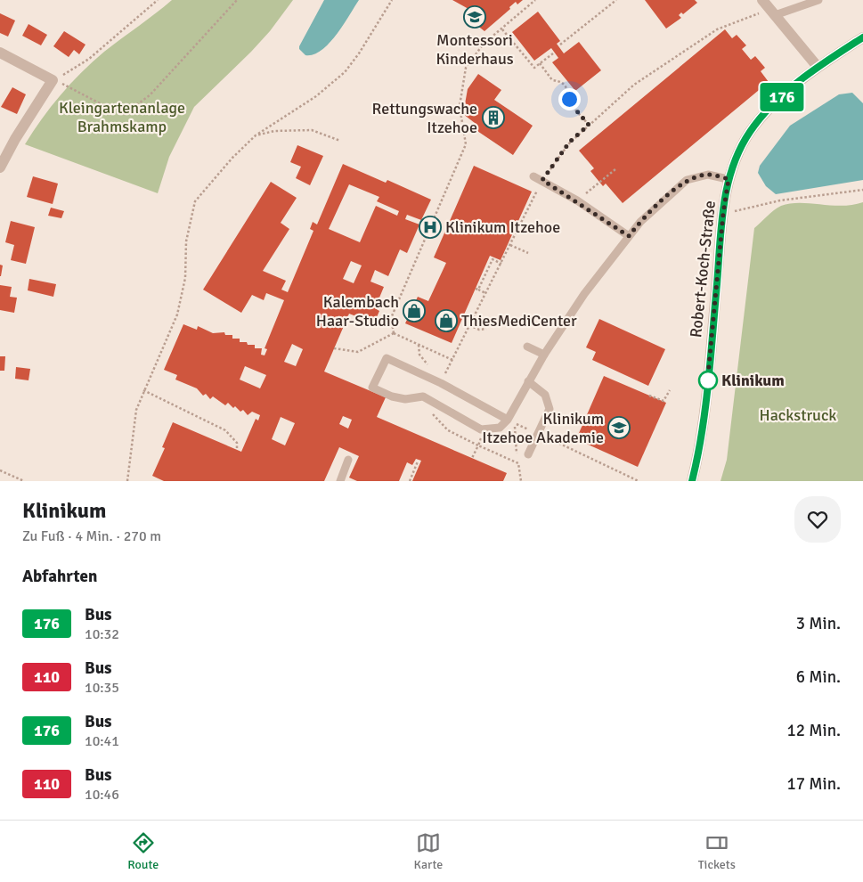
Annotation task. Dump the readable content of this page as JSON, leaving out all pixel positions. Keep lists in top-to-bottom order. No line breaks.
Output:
{"streets":{"street":["Robert-Koch-Straße"]},"parks":["Kleingartenanlage Brahmskamp","Hackstruck"],"places":{"school or university":["Montessori Kinderhaus","Klinikum Itzehoe Akademie"],"building":["Rettungswache Itzehoe"],"hospital":["Klinikum Itzehoe"],"shop":["Kalembach Haar-Studio","ThiesMediCenter"],"other":["Klinikum"]},"lines":["bus line 176"],"page":{"on_map":"176","heading":[["Klinikum","Zu Fuß · 4 Min. · 270 m"],"Abfahrten"],"list":[{"mark":"176","name":"Bus","note":"10:32","value":"3 Min."},{"mark":"110","name":"Bus","note":"10:35","value":"6 Min."},{"mark":"176","name":"Bus","note":"10:41","value":"12 Min."},{"mark":"110","name":"Bus","note":"10:46","value":"17 Min."}],"tabs":["Route","Karte","Tickets"]}}
